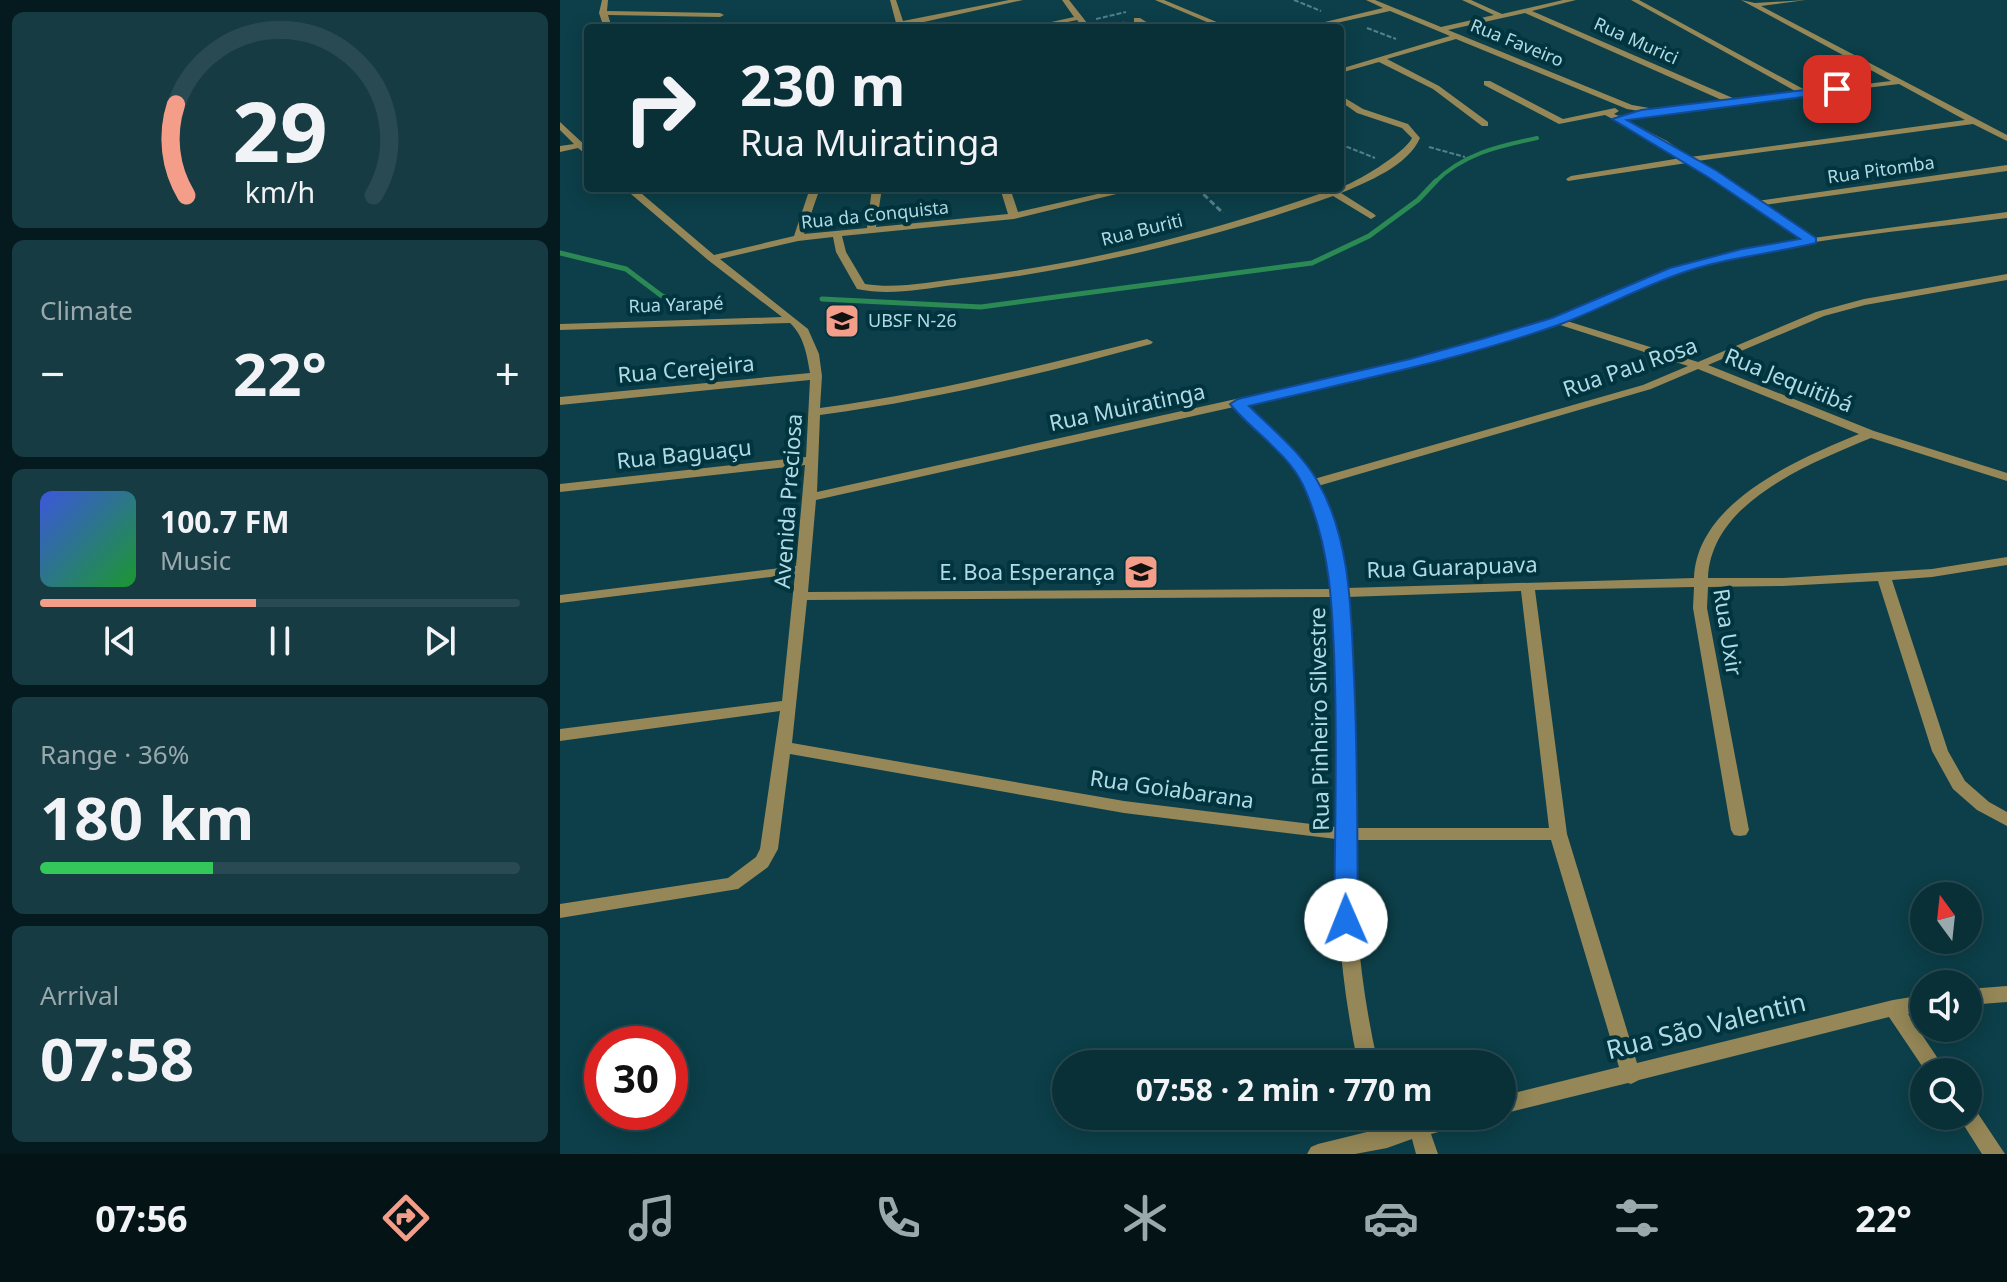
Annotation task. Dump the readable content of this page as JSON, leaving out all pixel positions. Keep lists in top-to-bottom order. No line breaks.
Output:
{"streets":{"street":["Rua Murici","Rua Faveiro","Rua Pitomba","Rua da Conquista","Rua Buriti","Rua Yarapé","Rua Pau Rosa","Rua Cerejeira","Rua Jequitibá","Rua Muiratinga","Rua Baguaçu","Avenida Preciosa","Rua Guarapuava","Rua Uxir","Rua Pinheiro Silvestre","Rua Goiabarana","Rua São Valentin"]},"crossings":[["Rua da Conquista","Rua Buriti"],["Rua da Conquista","Avenida Preciosa"],["Rua Yarapé","Avenida Preciosa"],["Rua Pau Rosa","Rua Jequitibá"],["Rua Pau Rosa","Rua Pinheiro Silvestre"],["Rua Cerejeira","Avenida Preciosa"],["Rua Jequitibá","Rua Muiratinga"],["Rua Jequitibá","Rua Uxir"],["Rua Muiratinga","Avenida Preciosa"],["Rua Muiratinga","Rua Pinheiro Silvestre"],["Rua Baguaçu","Avenida Preciosa"],["Avenida Preciosa","Rua Guarapuava"],["Avenida Preciosa","Rua Goiabarana"],["Rua Guarapuava","Rua Uxir"],["Rua Guarapuava","Rua Pinheiro Silvestre"],["Rua Pinheiro Silvestre","Rua Goiabarana"]],"places":{"school or university":["UBSF N-26","E. Boa Esperança"]},"north":"top","page":{"turn":["230 m","Rua Muiratinga"],"tile":["Climate",["Range · 36%","180 km"],["Arrival","07:58"]],"heat":["−","22°","+"],"song":["100.7 FM","Music"],"limit":"30","trip":"07:58 · 2 min · 770 m","tabs":["07:56","22°"],"gauge":["29","km/h"]}}
